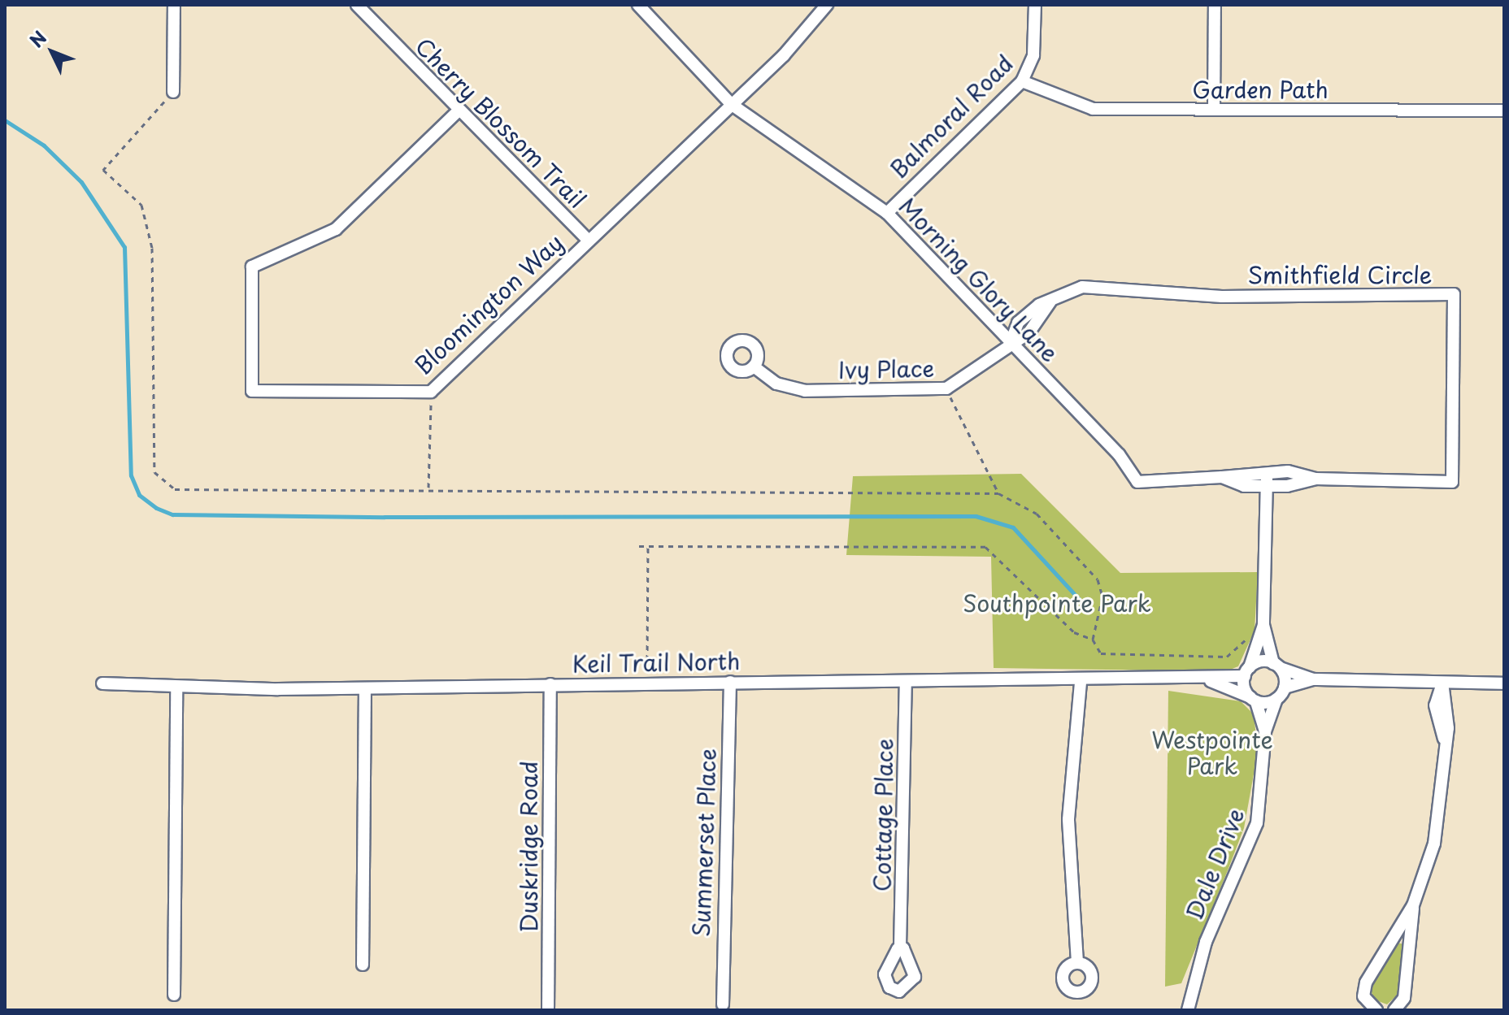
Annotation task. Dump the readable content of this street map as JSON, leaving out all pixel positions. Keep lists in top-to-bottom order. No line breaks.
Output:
{"streets":{"street":["Garden Path","Balmoral Road","Cherry Blossom Trail","Smithfield Circle","Morning Glory Lane","Bloomington Way","Ivy Place","Keil Trail North","Cottage Place","Summerset Place","Duskridge Road","Dale Drive"]},"crossings":[["Garden Path","Balmoral Road"],["Balmoral Road","Morning Glory Lane"],["Cherry Blossom Trail","Bloomington Way"],["Smithfield Circle","Morning Glory Lane"],["Smithfield Circle","Ivy Place"],["Morning Glory Lane","Bloomington Way"],["Morning Glory Lane","Ivy Place"],["Keil Trail North","Cottage Place"],["Keil Trail North","Summerset Place"],["Keil Trail North","Duskridge Road"],["Keil Trail North","Dale Drive"]],"parks":["Southpointe Park","Westpointe Park"],"north":"top left"}
